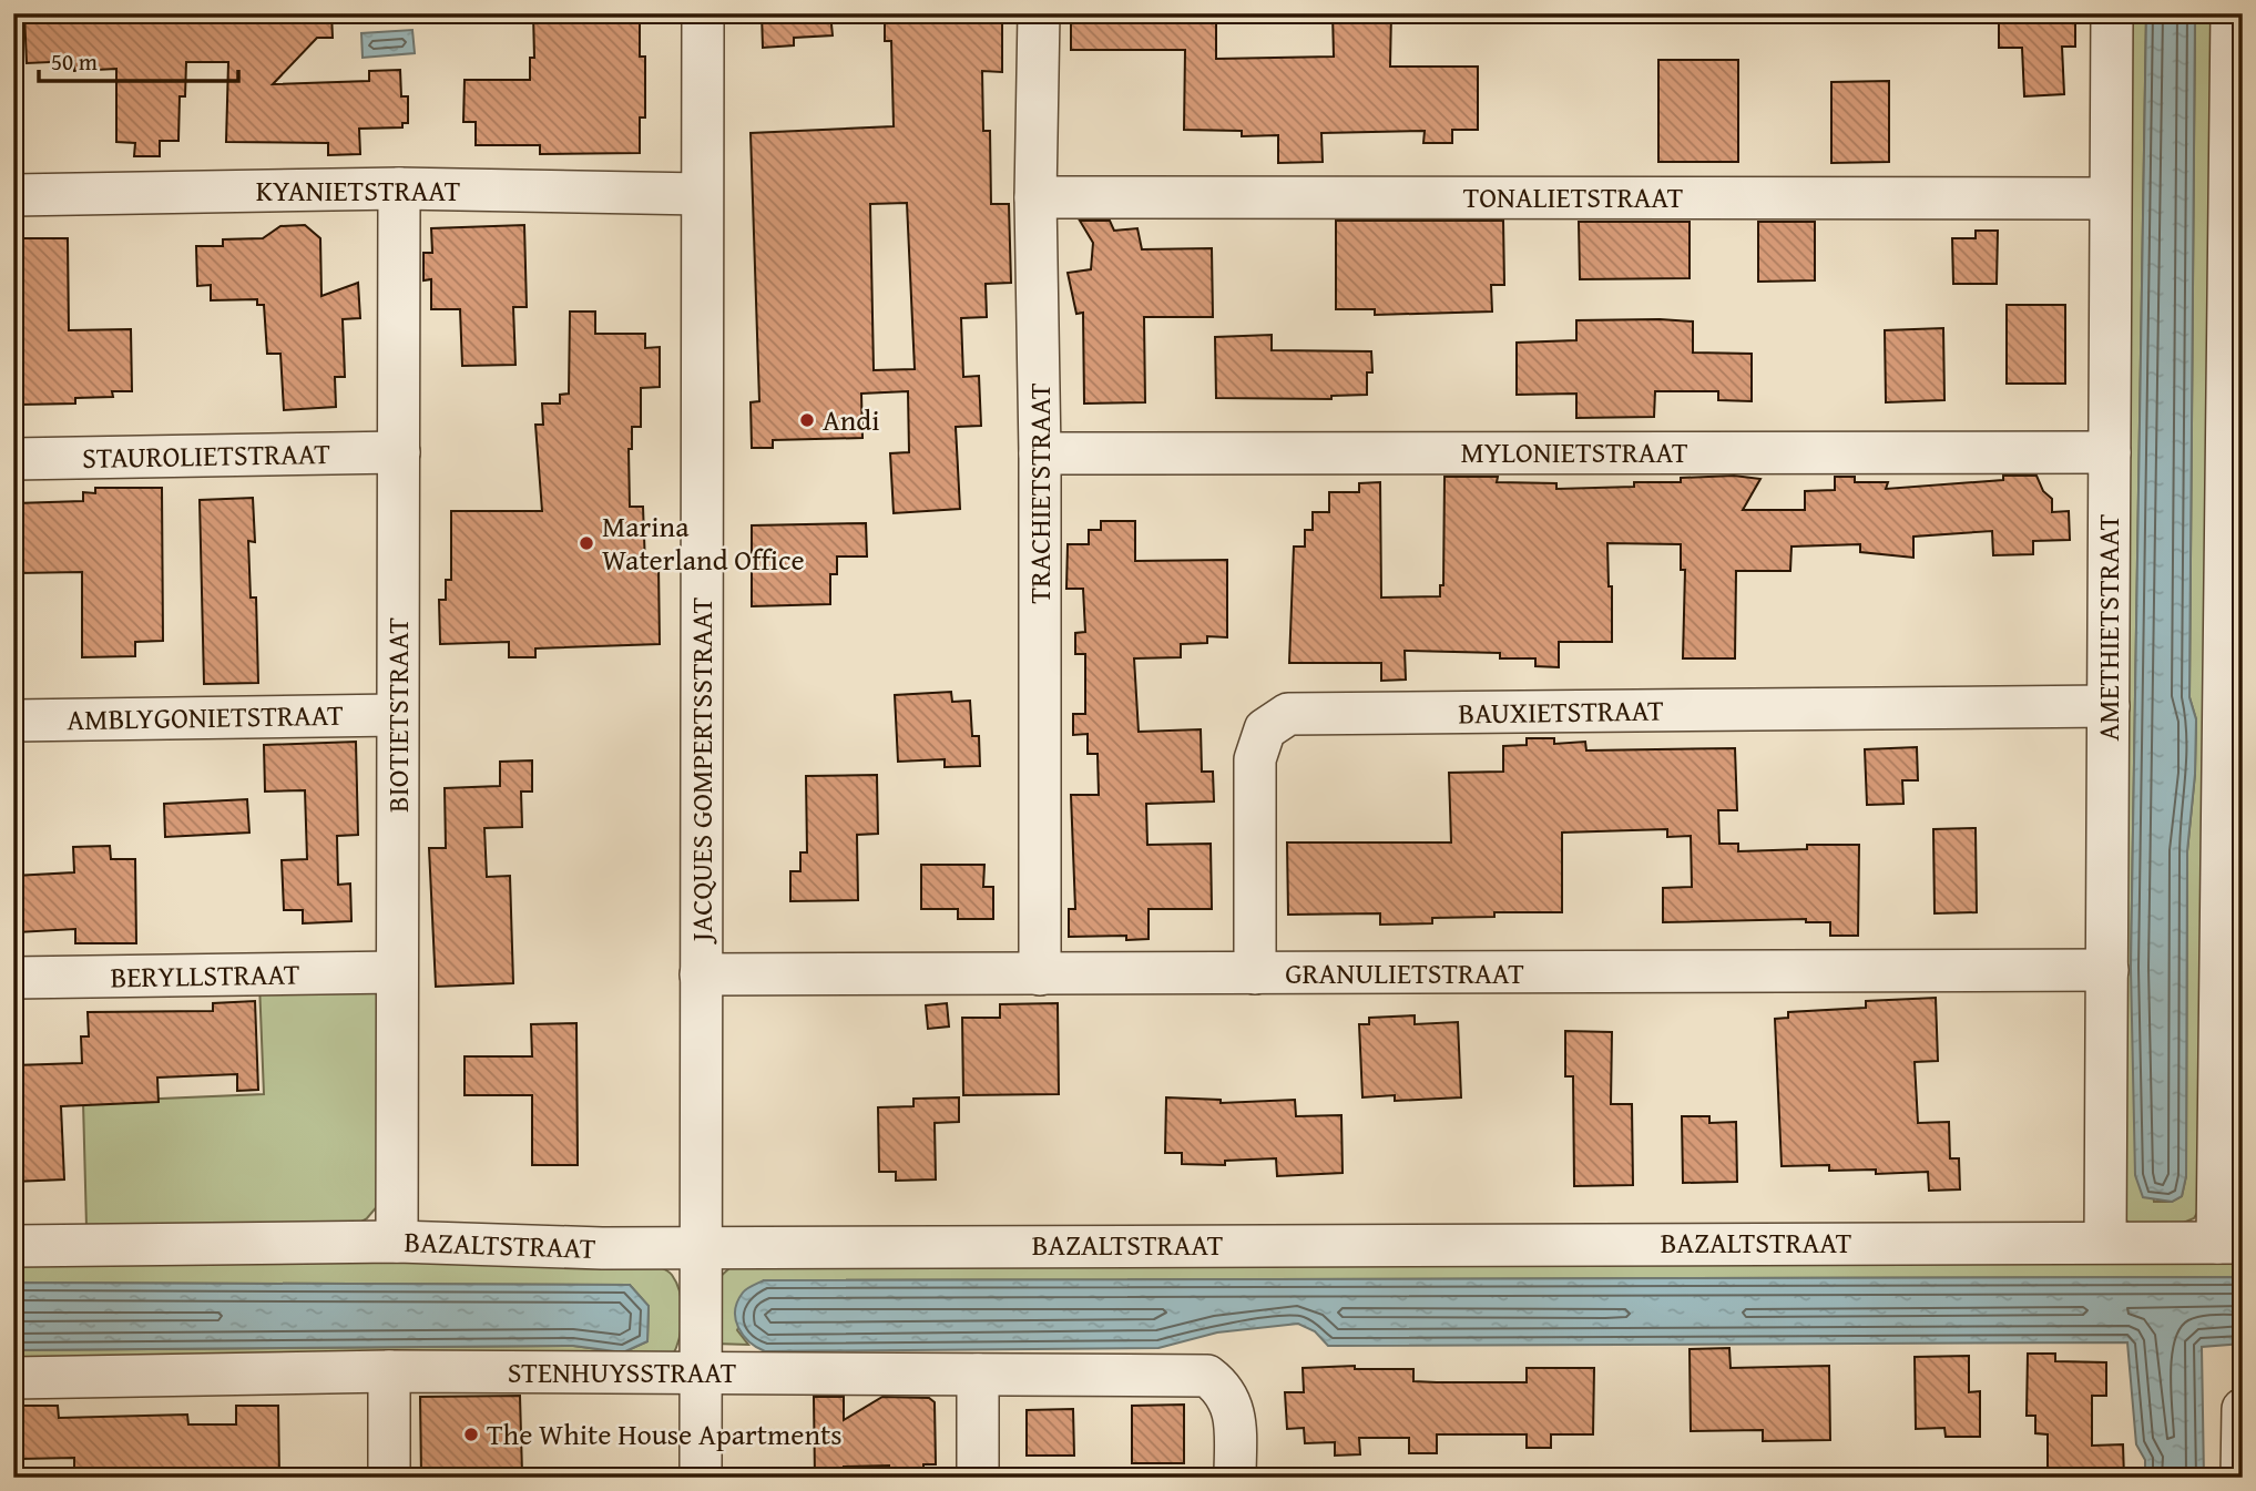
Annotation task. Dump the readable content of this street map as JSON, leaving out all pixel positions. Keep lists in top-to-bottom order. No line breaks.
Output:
{"streets":{"street":["KYANIETSTRAAT","TONALIETSTRAAT","MYLONIETSTRAAT","STAUROLIETSTRAAT","TRACHIETSTRAAT","AMETHIETSTRAAT","BAUXIETSTRAAT","BIOTIETSTRAAT","AMBLYGONIETSTRAAT","JACQUES GOMPERTSSTRAAT","GRANULIETSTRAAT","BERYLLSTRAAT","BAZALTSTRAAT","STENHUYSSTRAAT"]},"crossings":[["KYANIETSTRAAT","BIOTIETSTRAAT"],["KYANIETSTRAAT","JACQUES GOMPERTSSTRAAT"],["TONALIETSTRAAT","TRACHIETSTRAAT"],["TONALIETSTRAAT","AMETHIETSTRAAT"],["MYLONIETSTRAAT","TRACHIETSTRAAT"],["MYLONIETSTRAAT","AMETHIETSTRAAT"],["STAUROLIETSTRAAT","BIOTIETSTRAAT"],["TRACHIETSTRAAT","GRANULIETSTRAAT"],["AMETHIETSTRAAT","BAUXIETSTRAAT"],["AMETHIETSTRAAT","GRANULIETSTRAAT"],["AMETHIETSTRAAT","BAZALTSTRAAT"],["BAUXIETSTRAAT","GRANULIETSTRAAT"],["BIOTIETSTRAAT","AMBLYGONIETSTRAAT"],["BIOTIETSTRAAT","BERYLLSTRAAT"],["BIOTIETSTRAAT","BAZALTSTRAAT"],["JACQUES GOMPERTSSTRAAT","GRANULIETSTRAAT"],["JACQUES GOMPERTSSTRAAT","BAZALTSTRAAT"],["JACQUES GOMPERTSSTRAAT","STENHUYSSTRAAT"]],"places":["Andi","Marina Waterland Office","The White House Apartments"],"scale_bar":"50 m"}
